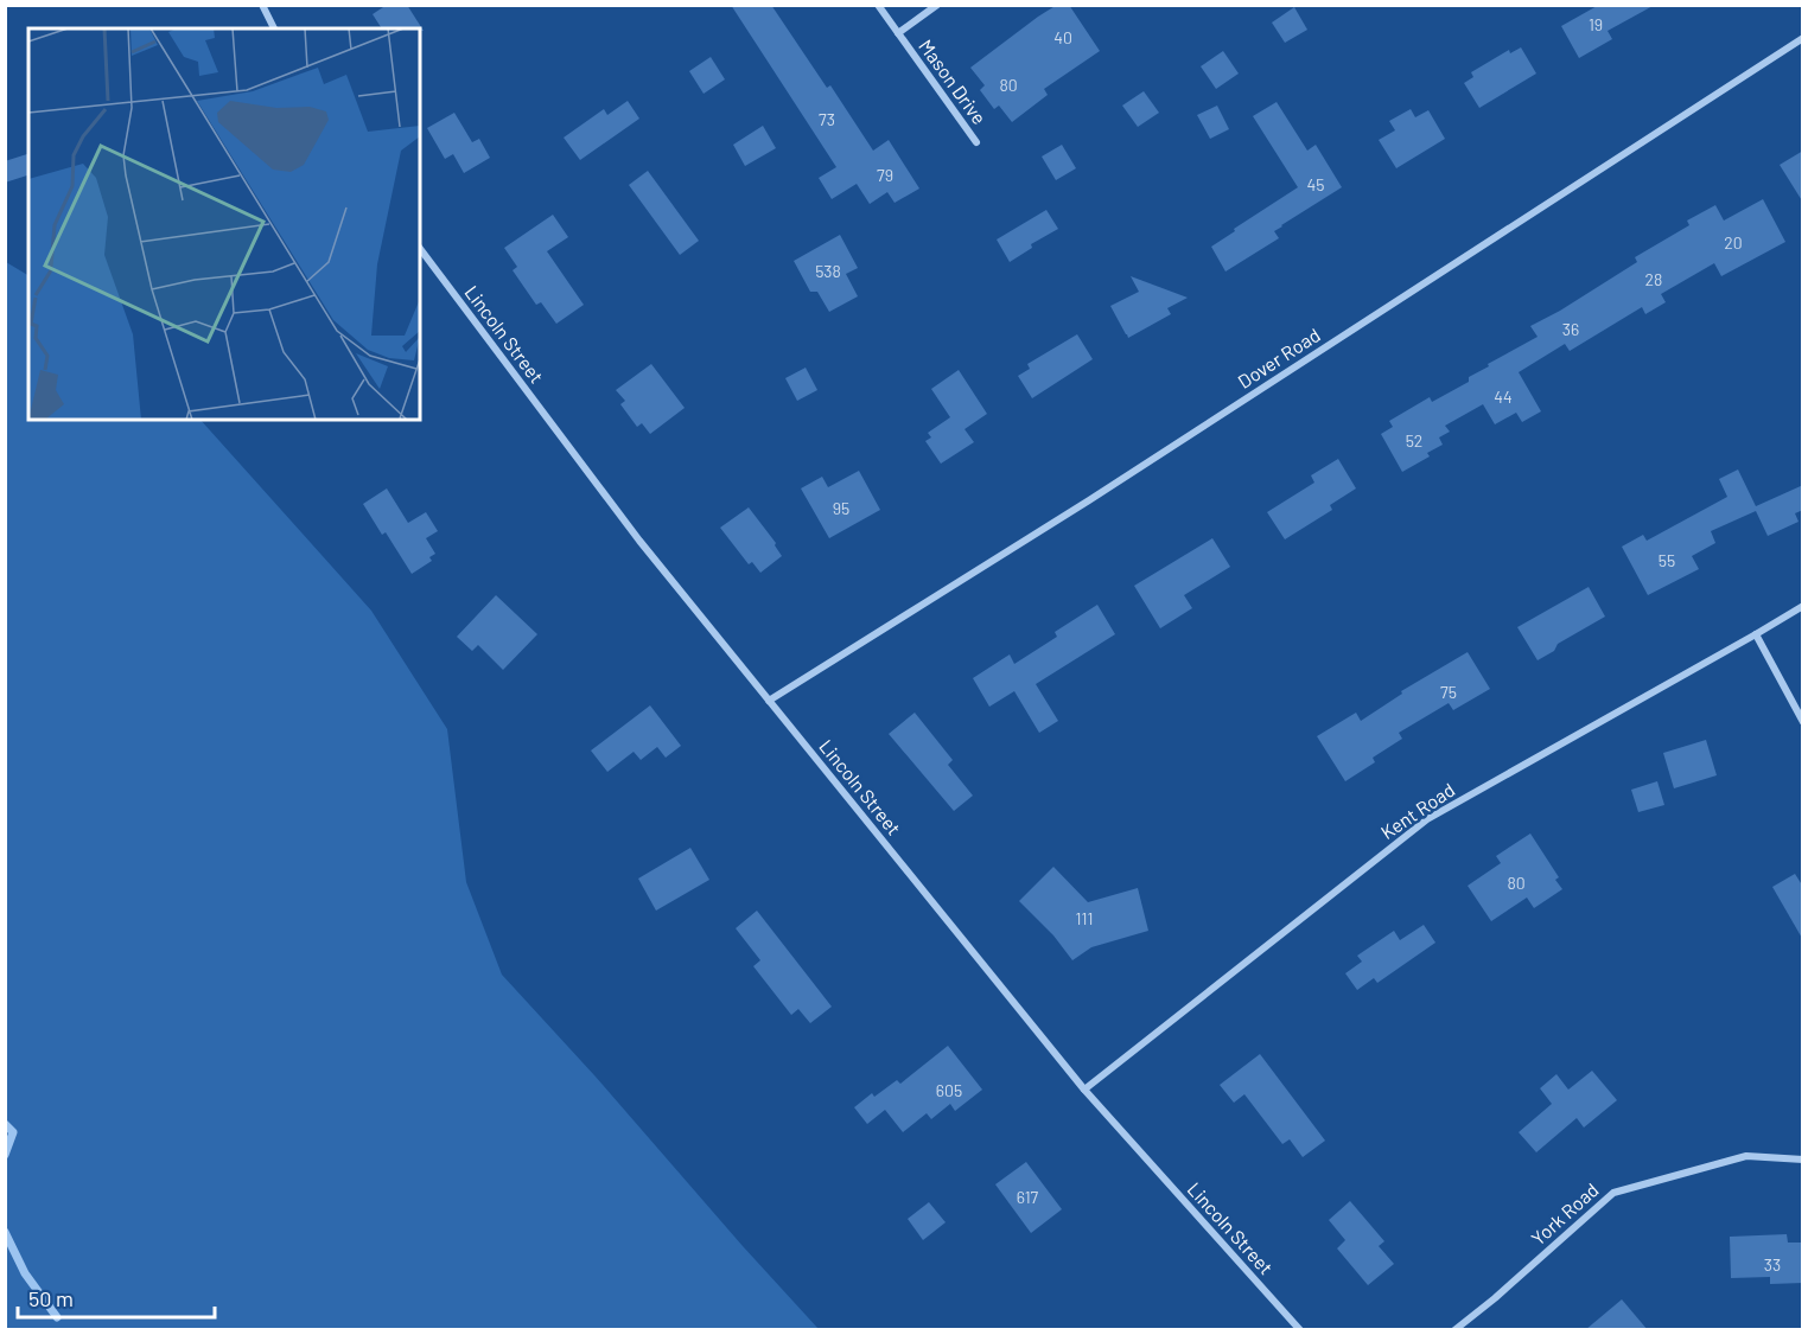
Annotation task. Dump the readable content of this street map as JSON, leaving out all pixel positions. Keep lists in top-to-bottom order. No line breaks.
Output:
{"streets":{"street":["Mason Drive","Lincoln Street","Dover Road","Kent Road","York Road"]},"crossings":[["Lincoln Street","Dover Road"],["Lincoln Street","Kent Road"]],"house_numbers":["19","40","80","73","79","45","20","538","28","36","44","52","95","55","75","80","111","605","617","33"],"scale_bar":"50 m"}
